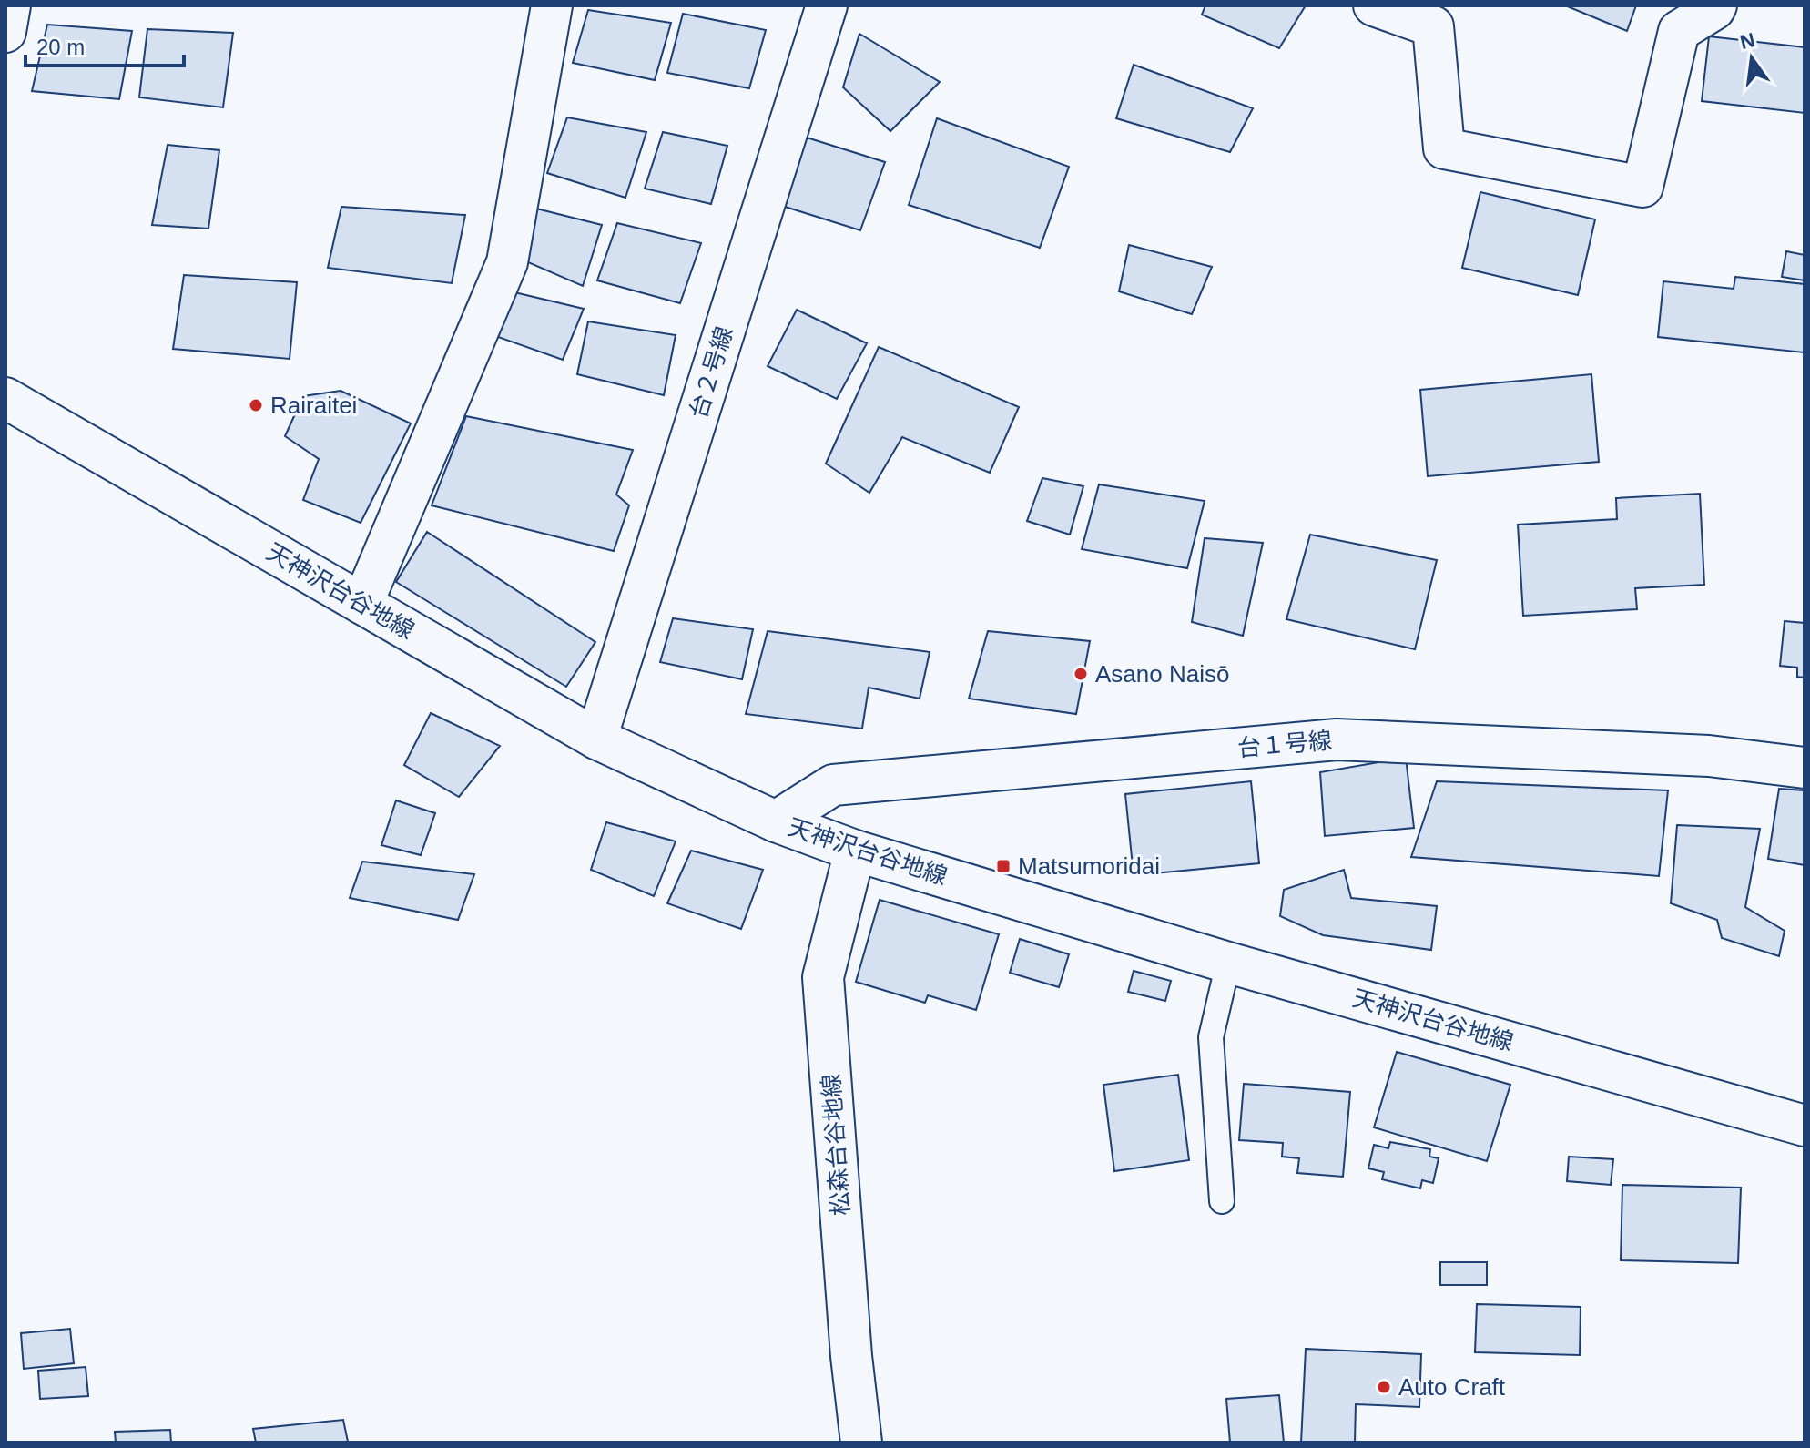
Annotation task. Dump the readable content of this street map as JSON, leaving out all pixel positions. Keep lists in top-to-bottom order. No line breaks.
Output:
{"streets":{"street":["台２号線","天神沢台谷地線","台１号線","松森台谷地線"]},"crossings":[["台２号線","天神沢台谷地線"],["天神沢台谷地線","台１号線"],["天神沢台谷地線","松森台谷地線"]],"places":{"other":["Rairaitei","Asano Naisō","Auto Craft"],"transit":["Matsumoridai"]},"scale_bar":"20 m","north":"top"}
